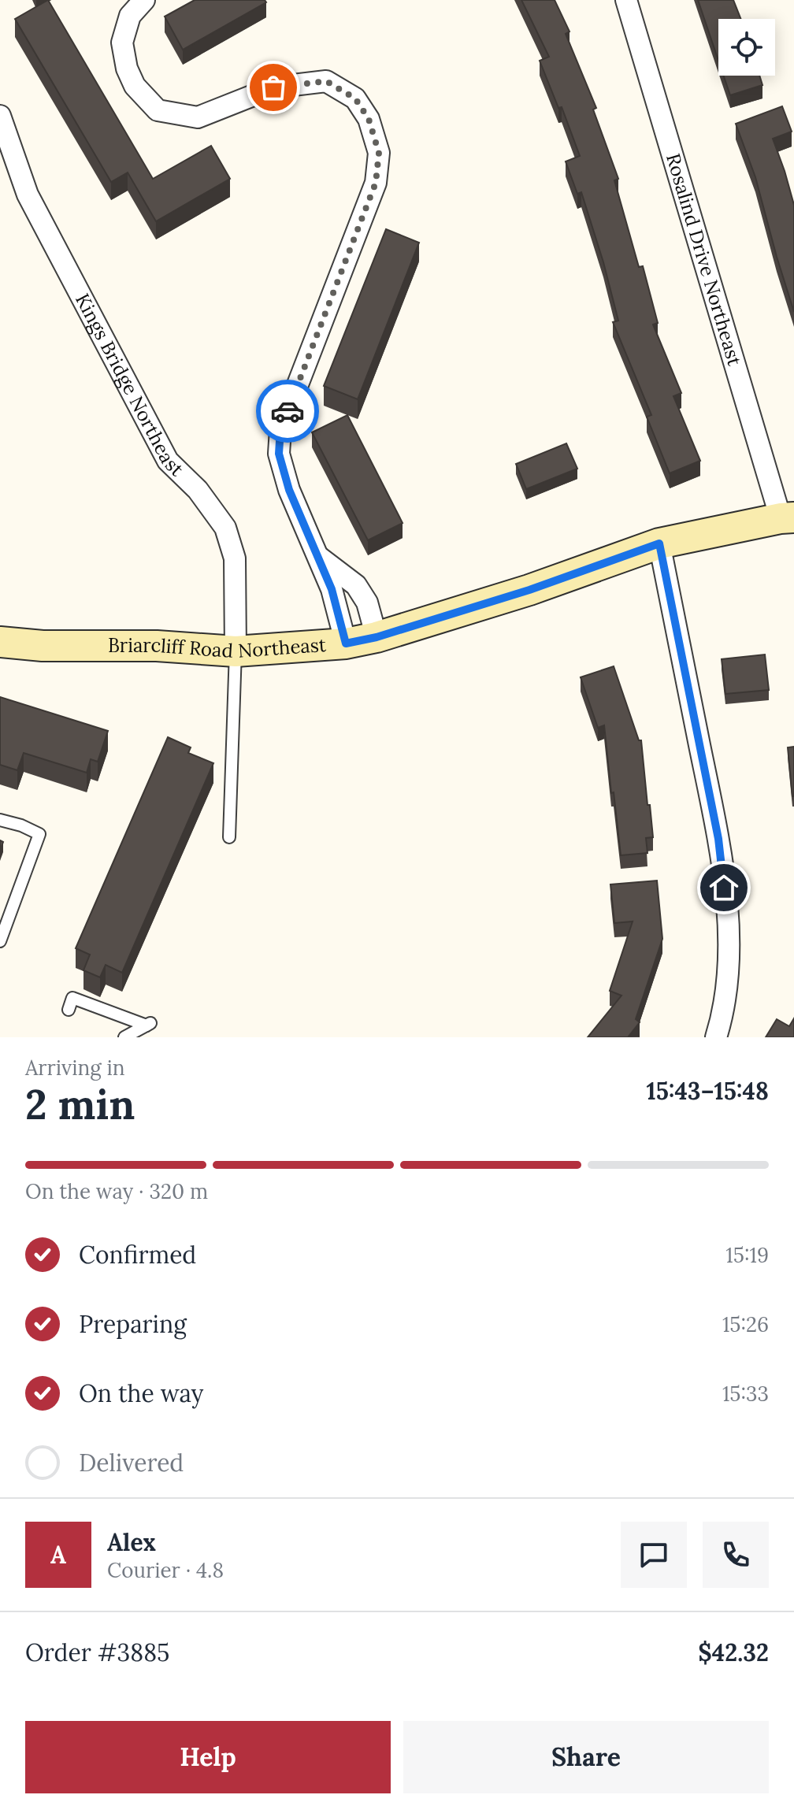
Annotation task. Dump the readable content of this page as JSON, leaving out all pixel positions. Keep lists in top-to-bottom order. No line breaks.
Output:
{"streets":{"main road":["Briarcliff Road Northeast"],"street":["Rosalind Drive Northeast","Kings Bridge Northeast"]},"crossings":[["Rosalind Drive Northeast","Briarcliff Road Northeast"],["Kings Bridge Northeast","Briarcliff Road Northeast"]],"page":{"heading":["2 min","Arriving in","15:43–15:48"],"panel":["Alex","Courier · 4.8","Order #3885","$42.32"],"bar":"On the way · 320 m","list":[["Confirmed","15:19"],["Preparing","15:26"],["On the way","15:33"],"Delivered"],"round":"A","buttons":["Help","Share"]}}
